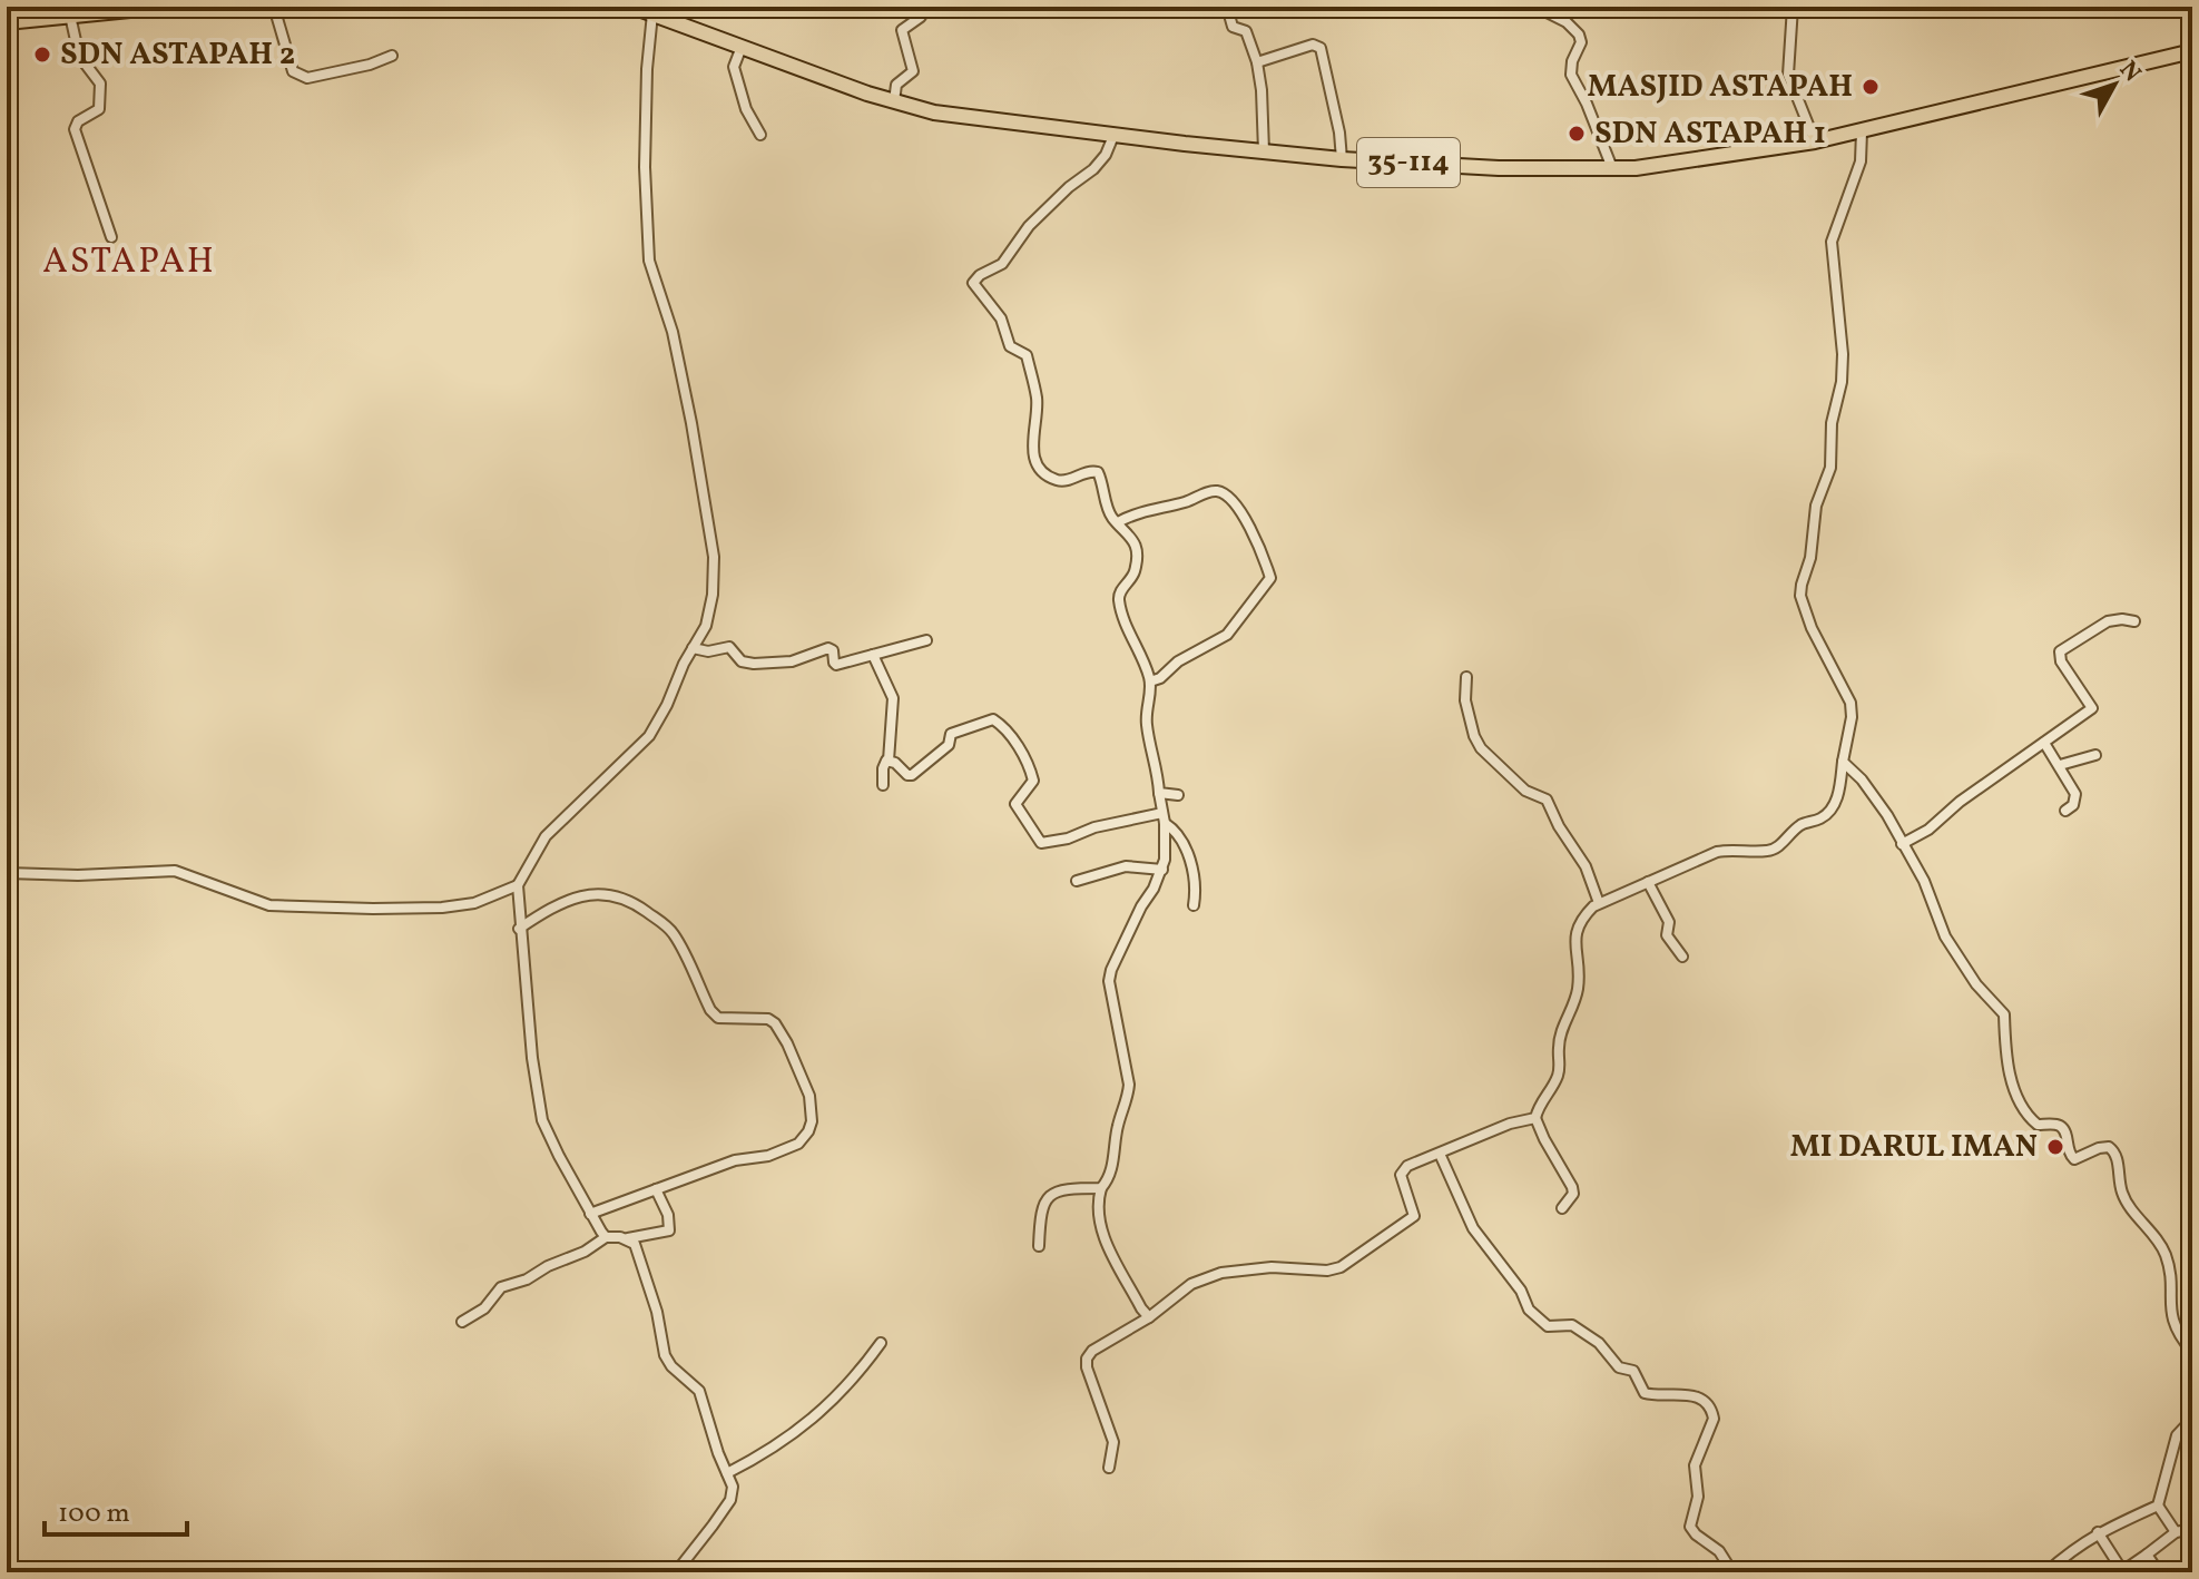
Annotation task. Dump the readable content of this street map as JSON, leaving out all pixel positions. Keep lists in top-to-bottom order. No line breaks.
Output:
{"streets":{"main road":["35-114"]},"districts":["ASTAPAH"],"places":["SDN ASTAPAH 2","MASJID ASTAPAH","SDN ASTAPAH 1","MI DARUL IMAN"],"scale_bar":"100 m","north":"top right"}
